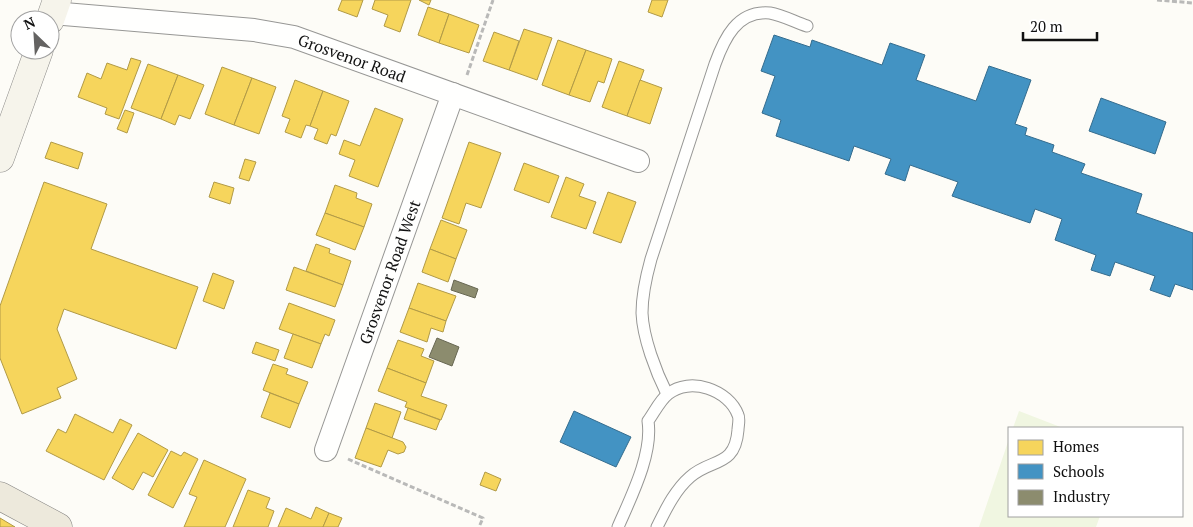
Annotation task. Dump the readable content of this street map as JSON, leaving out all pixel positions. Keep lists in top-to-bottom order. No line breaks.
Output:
{"streets":{"street":["Grosvenor Road","Grosvenor Road West"]},"crossings":[["Grosvenor Road","Grosvenor Road West"]],"legend":["Homes","Schools","Industry"],"scale_bar":"20 m","north":"top left"}
